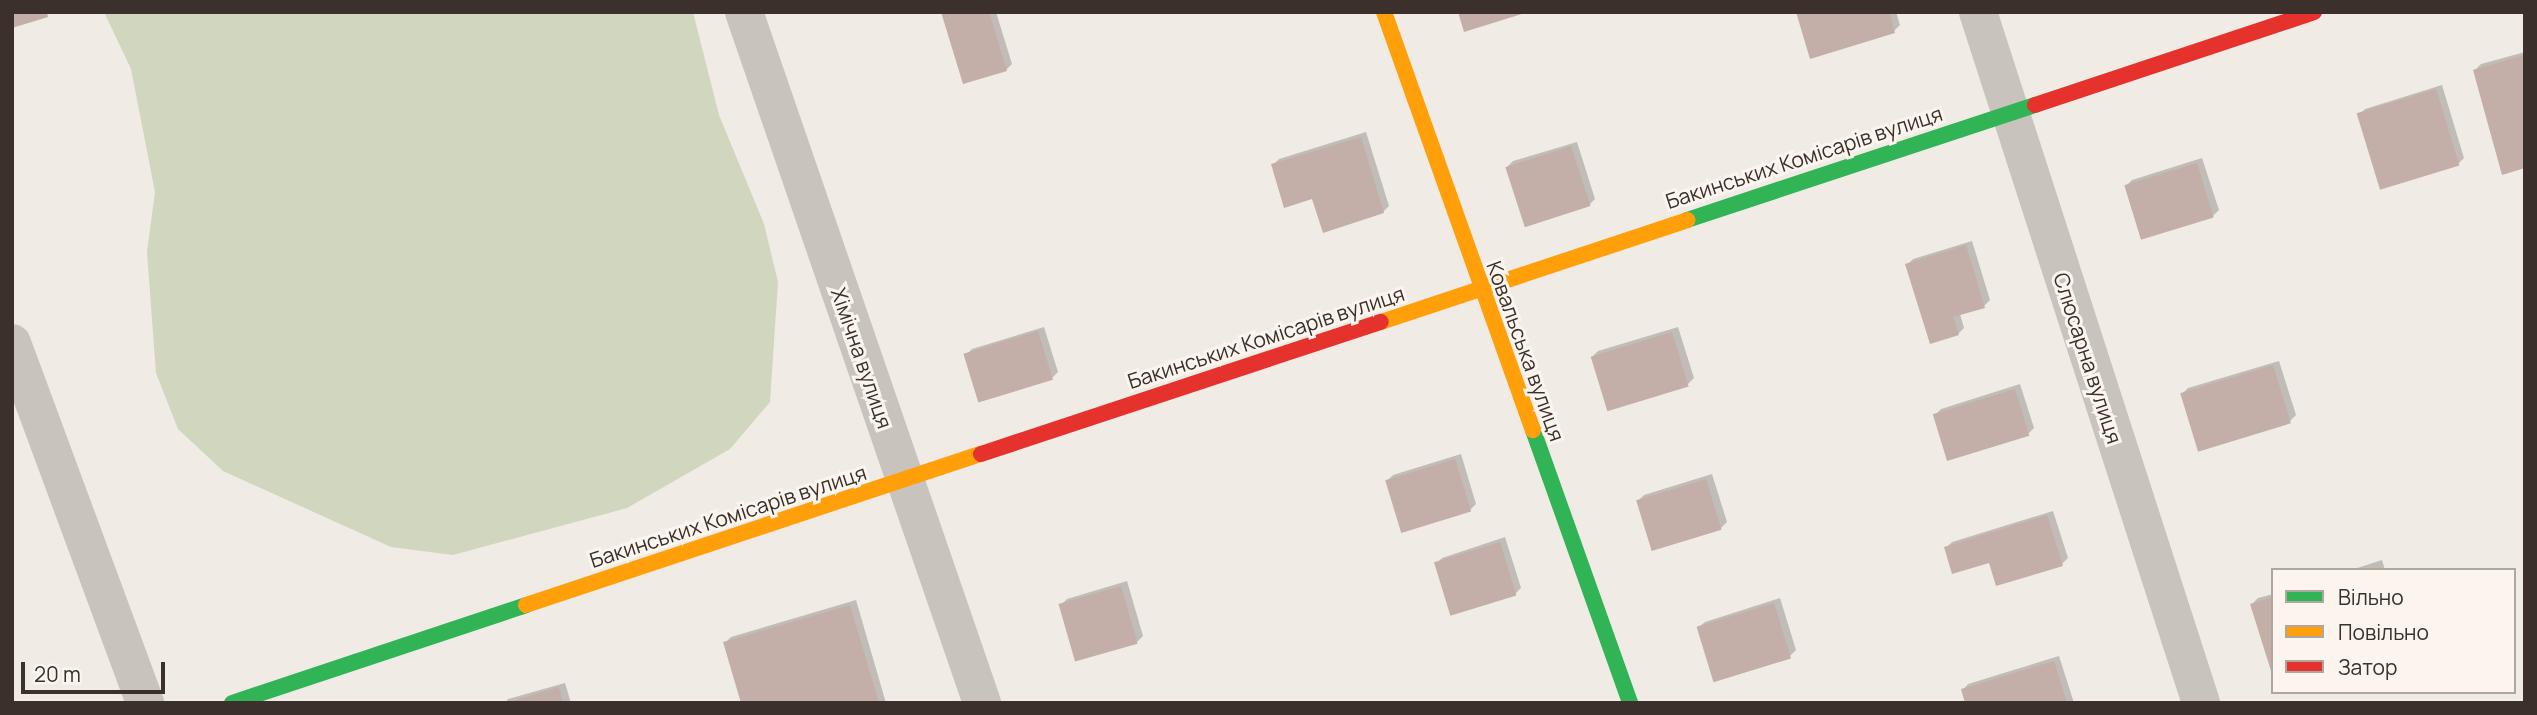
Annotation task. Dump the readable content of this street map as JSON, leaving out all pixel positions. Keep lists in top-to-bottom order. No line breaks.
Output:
{"streets":{"street":["Бакинських Комісарів вулиця","Ковальська вулиця","Хімічна вулиця","Слюсарна вулиця"]},"crossings":[["Бакинських Комісарів вулиця","Ковальська вулиця"],["Бакинських Комісарів вулиця","Хімічна вулиця"],["Бакинських Комісарів вулиця","Слюсарна вулиця"]],"legend":["Вільно","Повільно","Затор"],"scale_bar":"20 m"}
